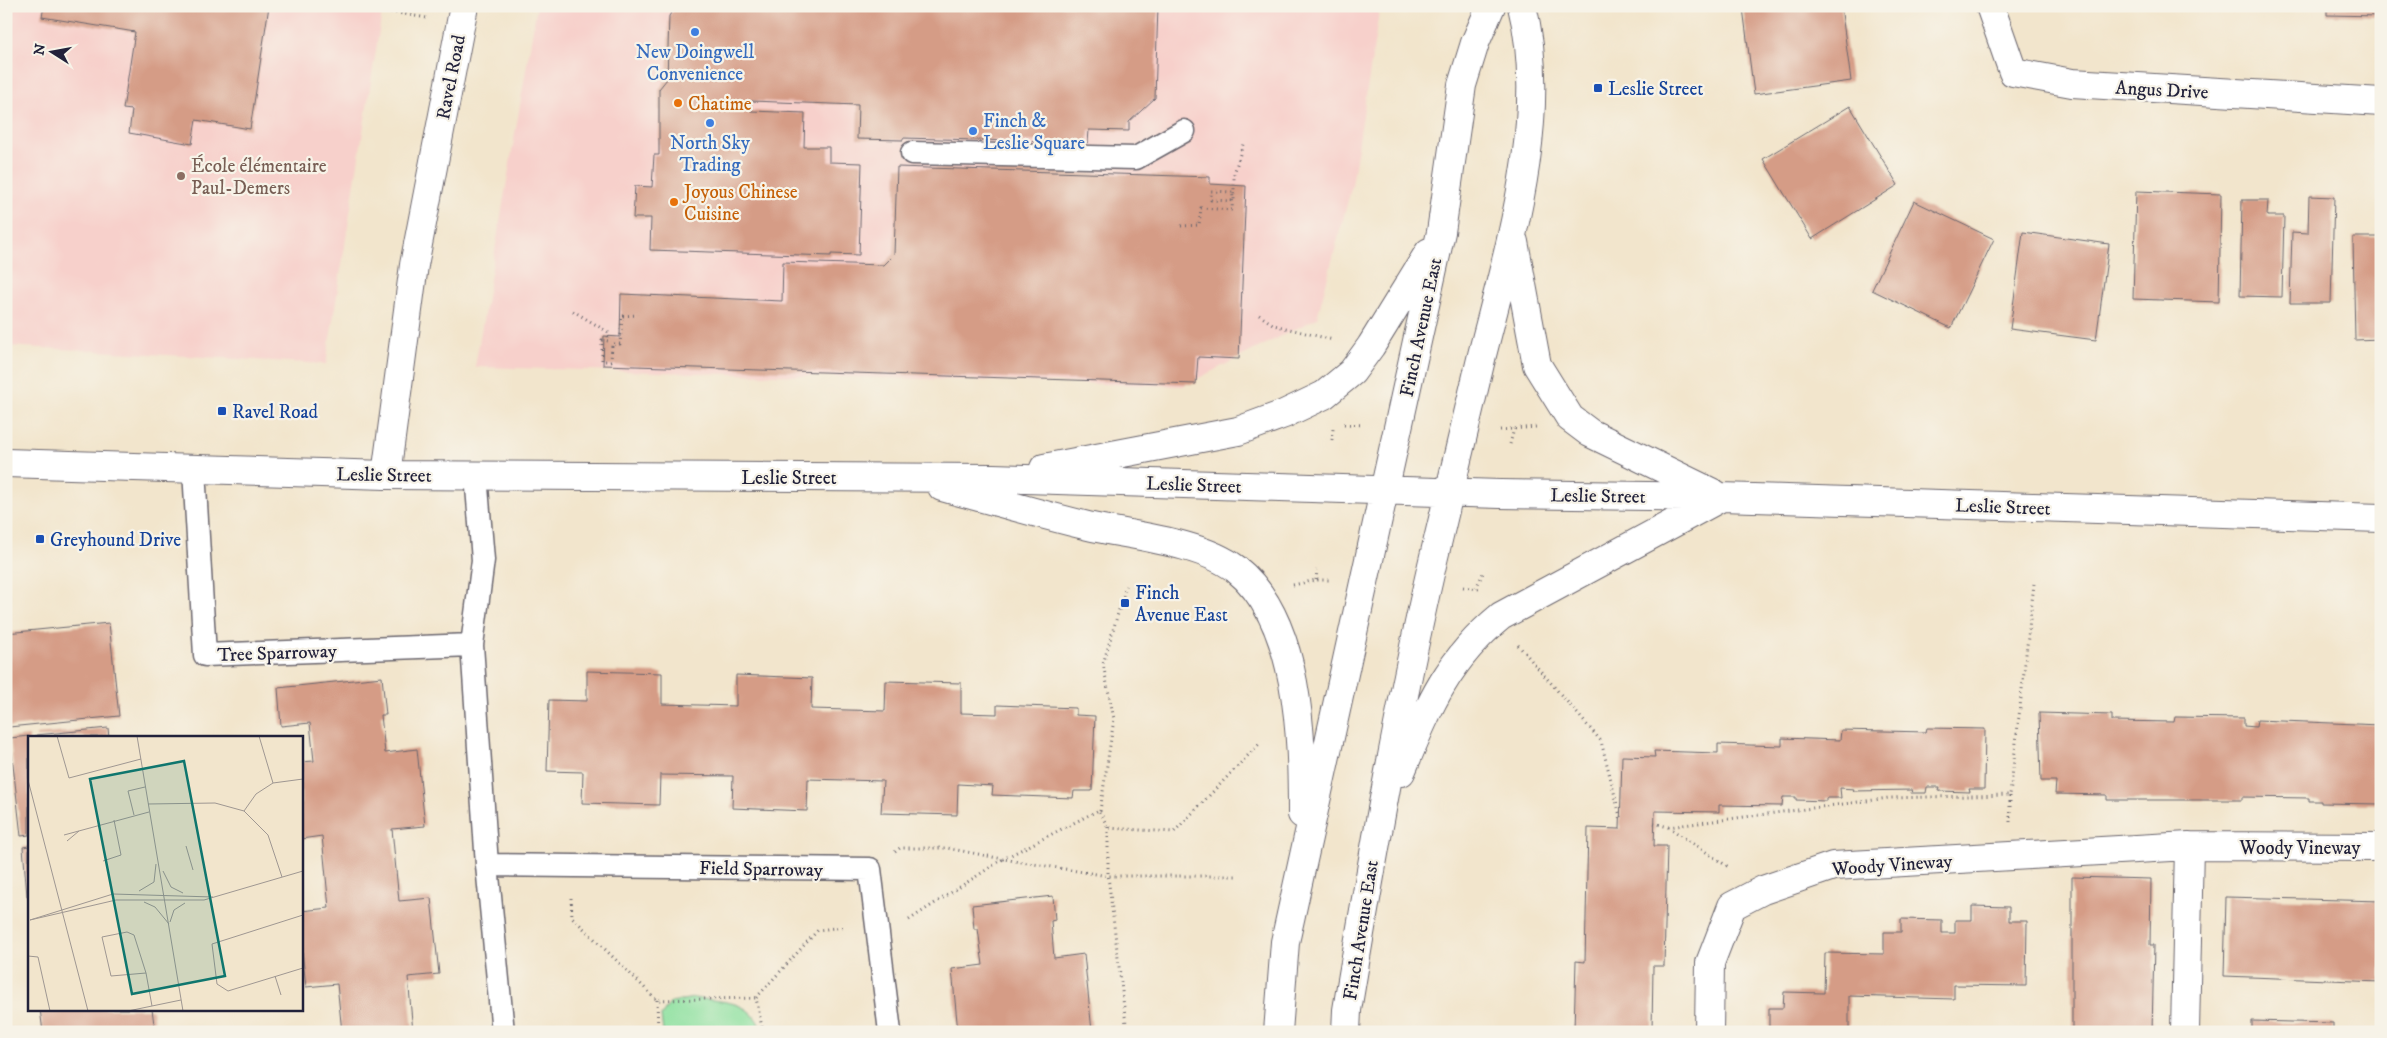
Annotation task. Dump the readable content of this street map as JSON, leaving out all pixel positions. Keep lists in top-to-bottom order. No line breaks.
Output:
{"streets":{"main road":["Ravel Road","Angus Drive","Finch Avenue East","Leslie Street","Woody Vineway"],"lane":["Tree Sparroway","Field Sparroway"]},"crossings":[["Ravel Road","Leslie Street"],["Finch Avenue East","Leslie Street"],["Leslie Street","Tree Sparroway"]],"places":{"other":["New Doingwell Convenience","Chatime","North Sky Trading","Finch & Leslie Square","École élémentaire Paul-Demers","Joyous Chinese Cuisine"],"transit":["Leslie Street","Ravel Road","Greyhound Drive","Finch Avenue East"]},"north":"left"}
